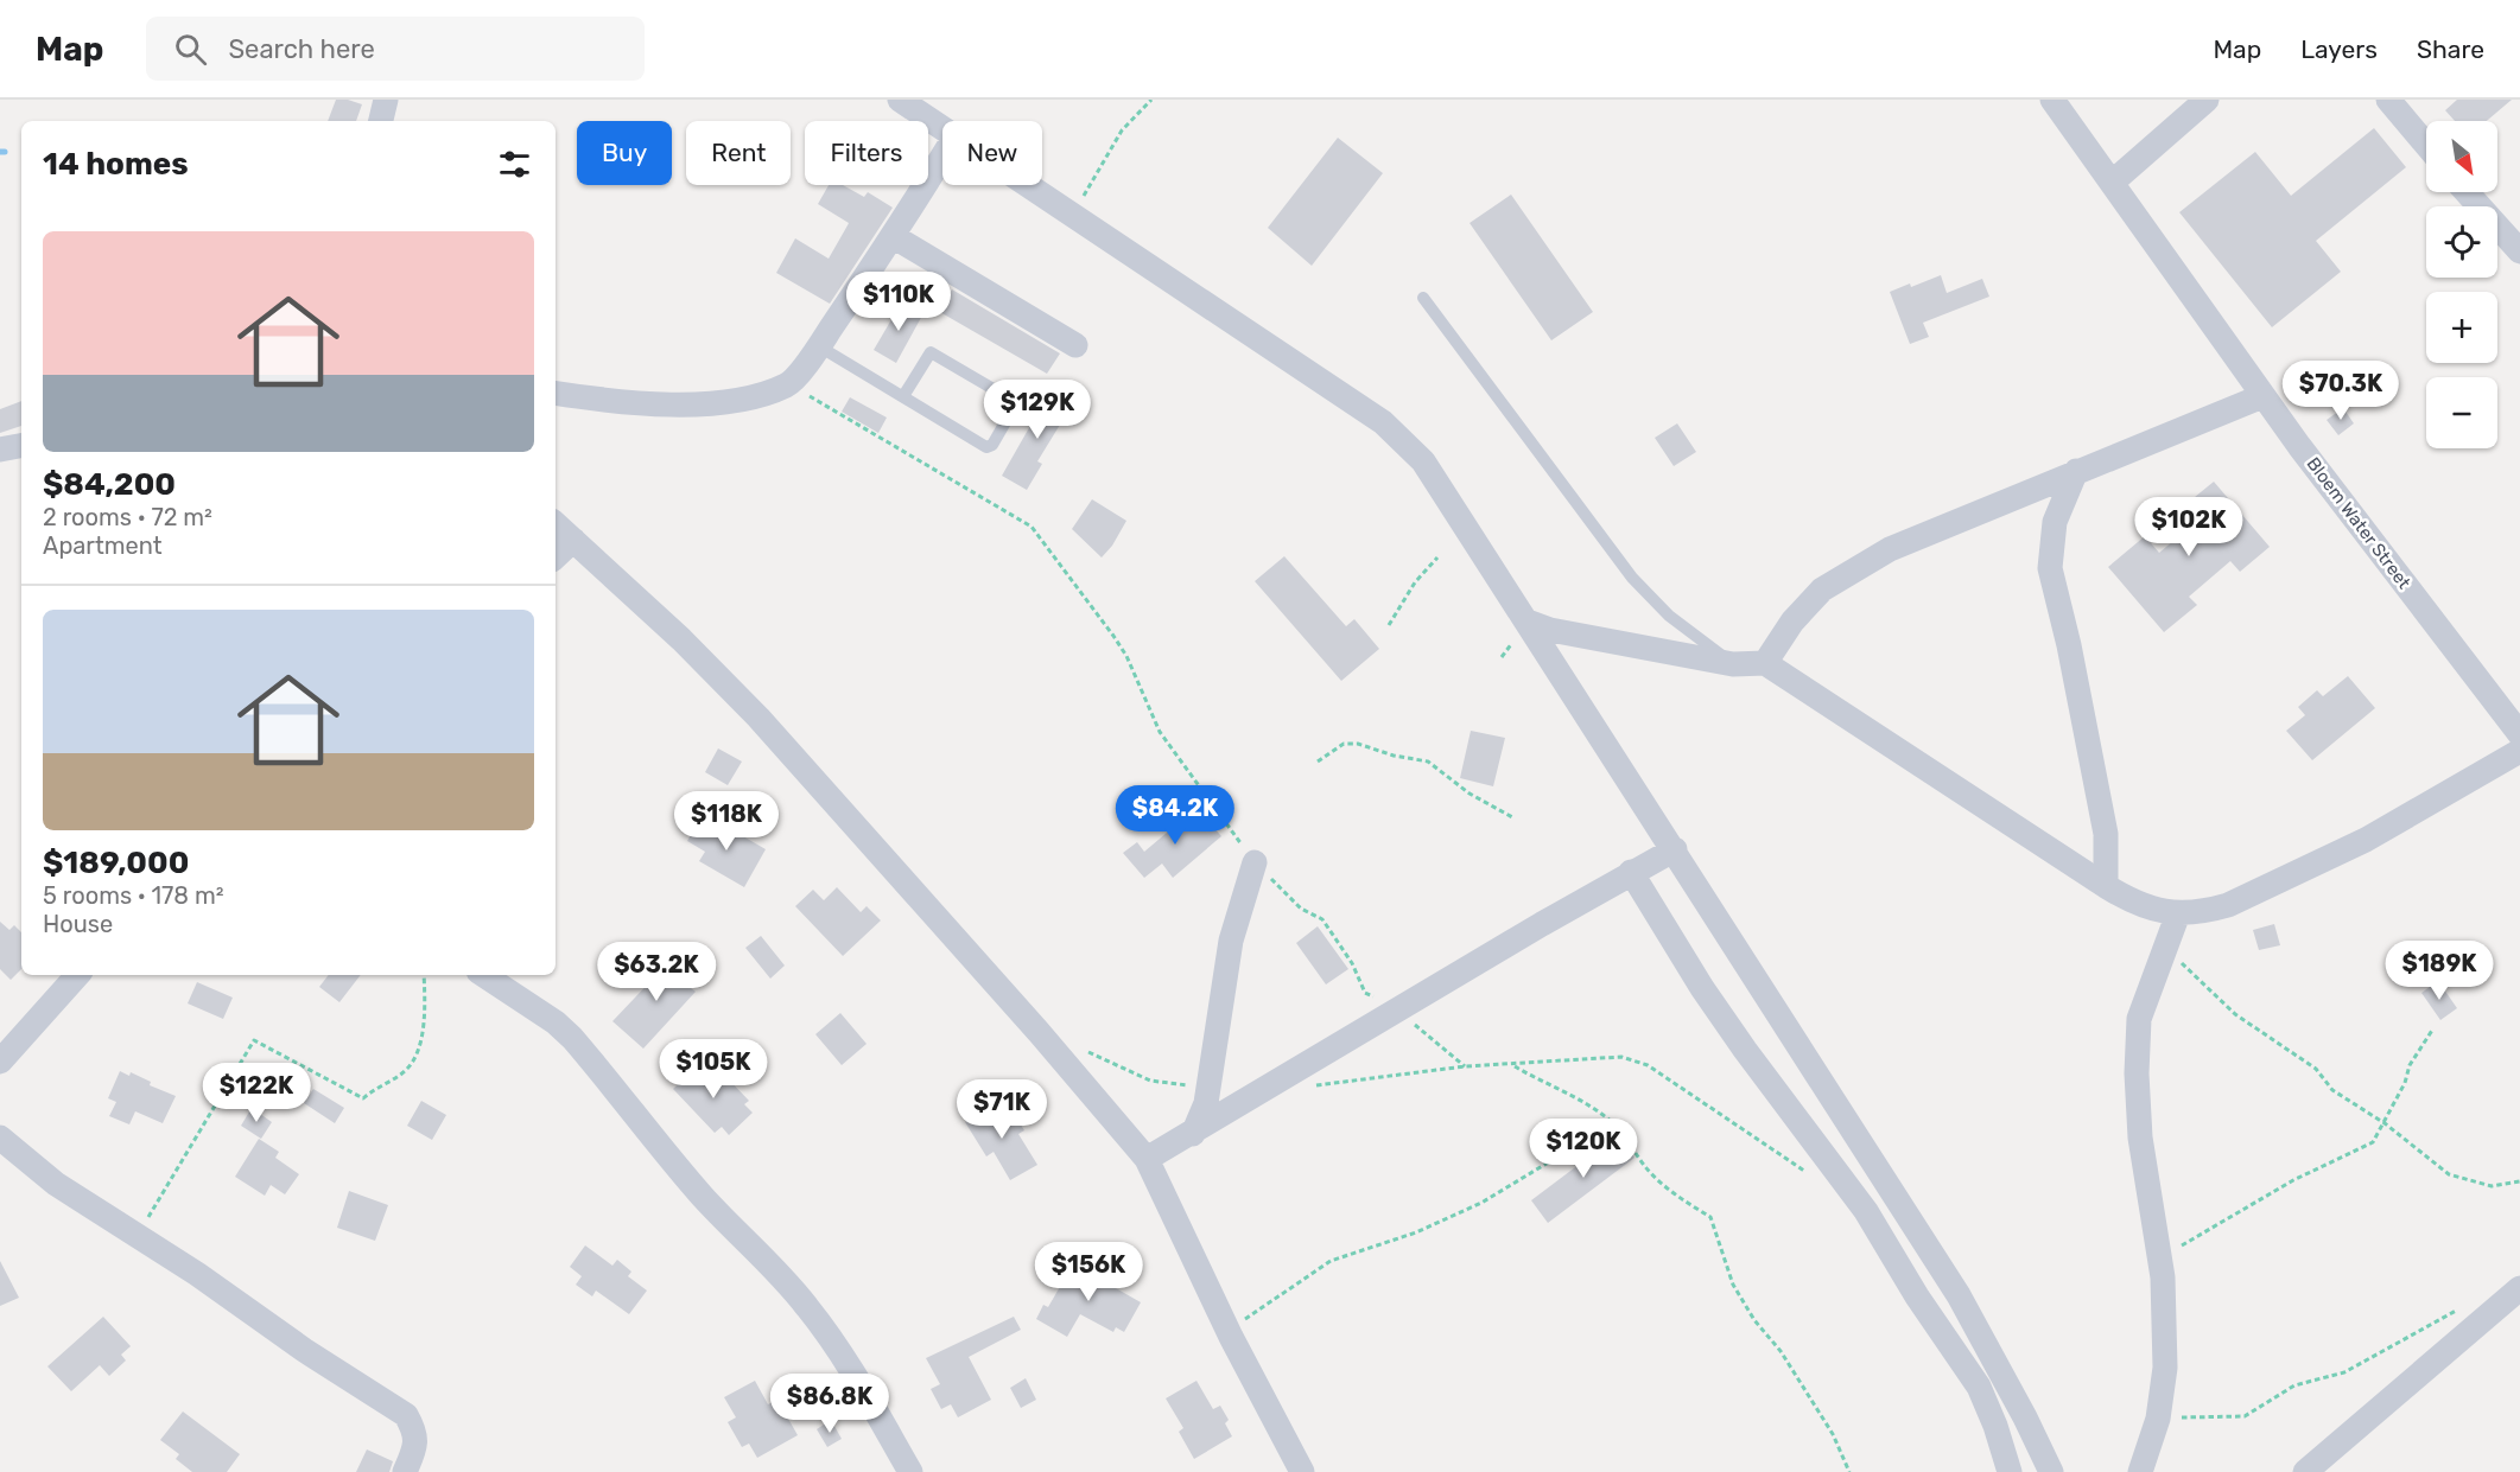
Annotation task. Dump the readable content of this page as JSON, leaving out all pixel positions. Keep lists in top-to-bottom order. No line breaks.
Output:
{"streets":{"street":["Bloem Water Street"]},"north":"bottom right","page":{"header":"Map","search":"Search here","nav":["Map","Layers","Share"],"map_buttons":["+","−"],"chip":["Buy","Rent","Filters","New"],"heading":"14 homes","list":[{"name":"$84,200","note":"2 rooms · 72 m² · Apartment"},{"name":"$189,000","note":"5 rooms · 178 m² · House"}],"price":["$110K","$70.3K","$129K","$102K","$84.2K","$118K","$189K","$63.2K","$105K","$122K","$71K","$120K","$156K","$86.8K"]}}
